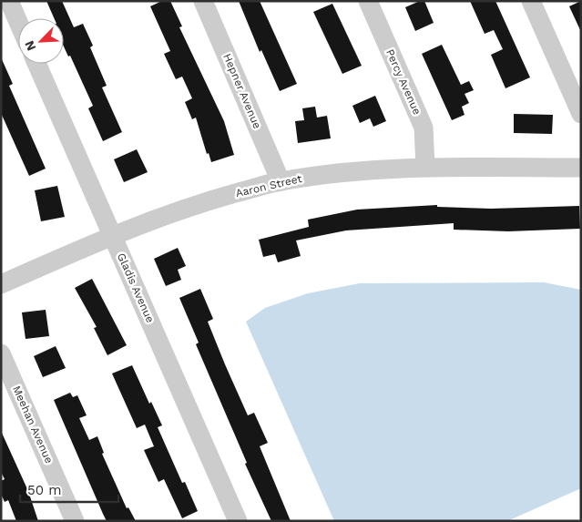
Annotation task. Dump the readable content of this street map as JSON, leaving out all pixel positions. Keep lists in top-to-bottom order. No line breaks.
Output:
{"streets":{"street":["Percy Avenue","Hepner Avenue","Aaron Street","Gladis Avenue","Meehan Avenue"]},"crossings":[["Percy Avenue","Aaron Street"],["Hepner Avenue","Aaron Street"],["Aaron Street","Gladis Avenue"]],"scale_bar":"50 m","north":"bottom left"}
